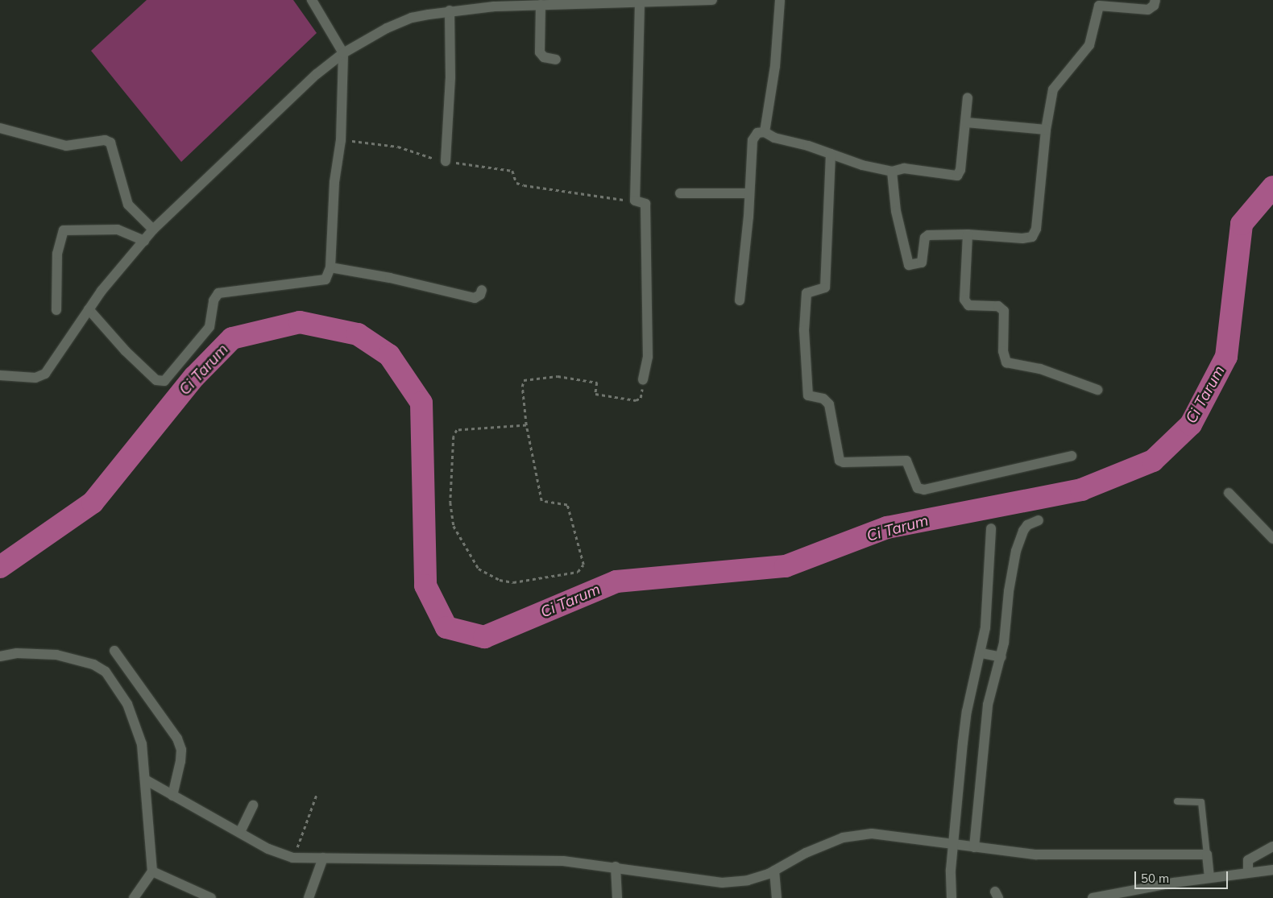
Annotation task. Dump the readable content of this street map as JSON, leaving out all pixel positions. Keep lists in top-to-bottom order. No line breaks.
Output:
{"water":["Ci Tarum"],"scale_bar":"50 m"}
